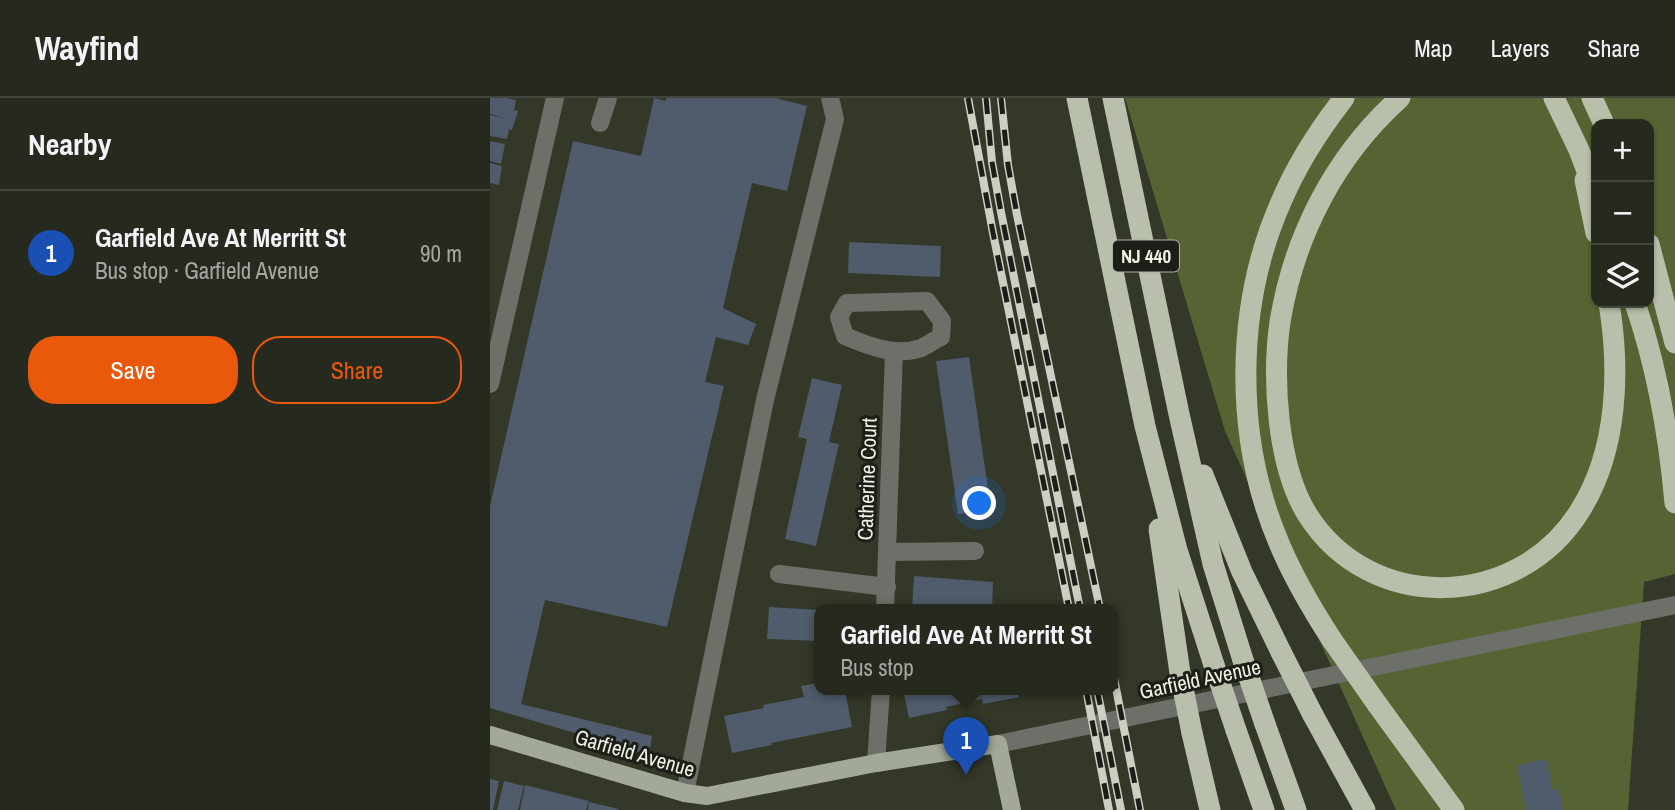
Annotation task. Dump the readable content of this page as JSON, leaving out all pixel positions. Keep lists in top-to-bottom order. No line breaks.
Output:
{"streets":{"highway":["NJ 440"],"main road":["Garfield Avenue"],"street":["Catherine Court"]},"page":{"header":"Wayfind","nav":["Map","Layers","Share"],"heading":"Nearby","map_buttons":["+","−"],"list":[{"mark":"1","name":"Garfield Ave At Merritt St","note":"Bus stop · Garfield Avenue","value":"90 m"}],"buttons":["Save","Share"],"popup":["Garfield Ave At Merritt St","Bus stop"],"pins":"1"}}
